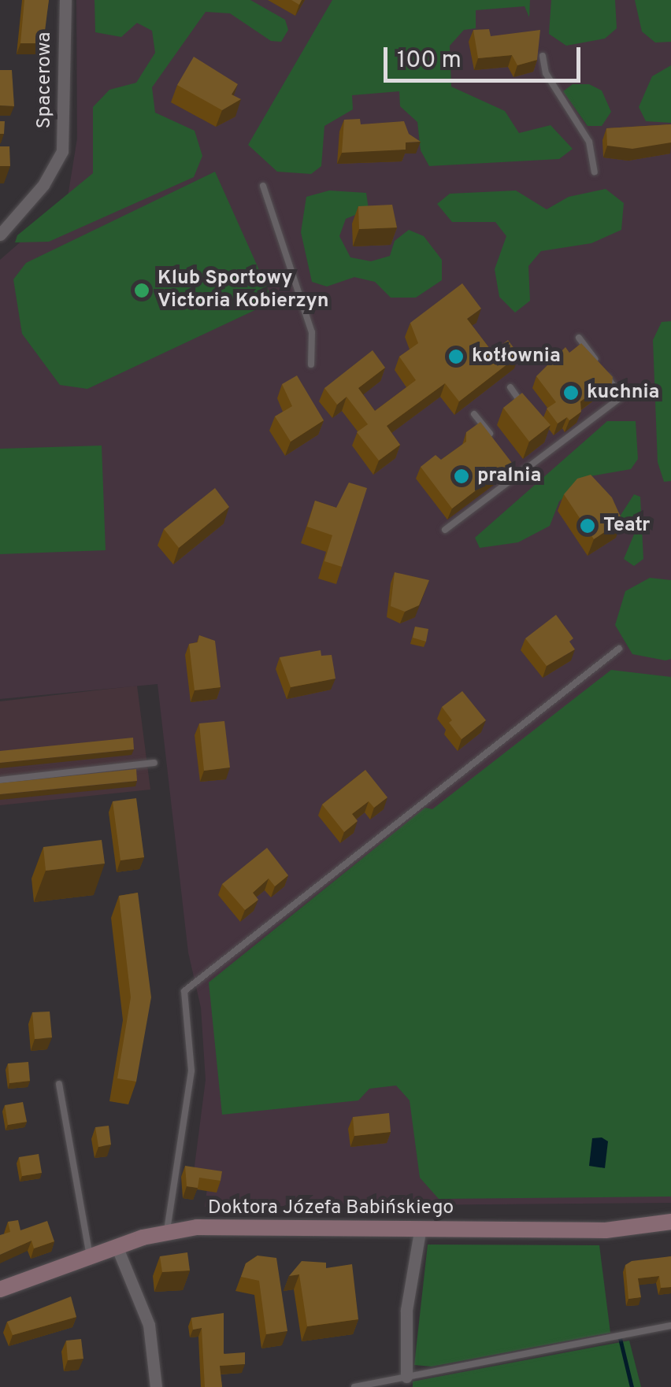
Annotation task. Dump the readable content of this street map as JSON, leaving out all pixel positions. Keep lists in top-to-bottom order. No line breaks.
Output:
{"streets":{"street":["Spacerowa","Doktora Józefa Babińskiego"]},"places":["Klub Sportowy Victoria Kobierzyn","kotłownia","kuchnia","pralnia","Teatr"],"scale_bar":"100 m"}
